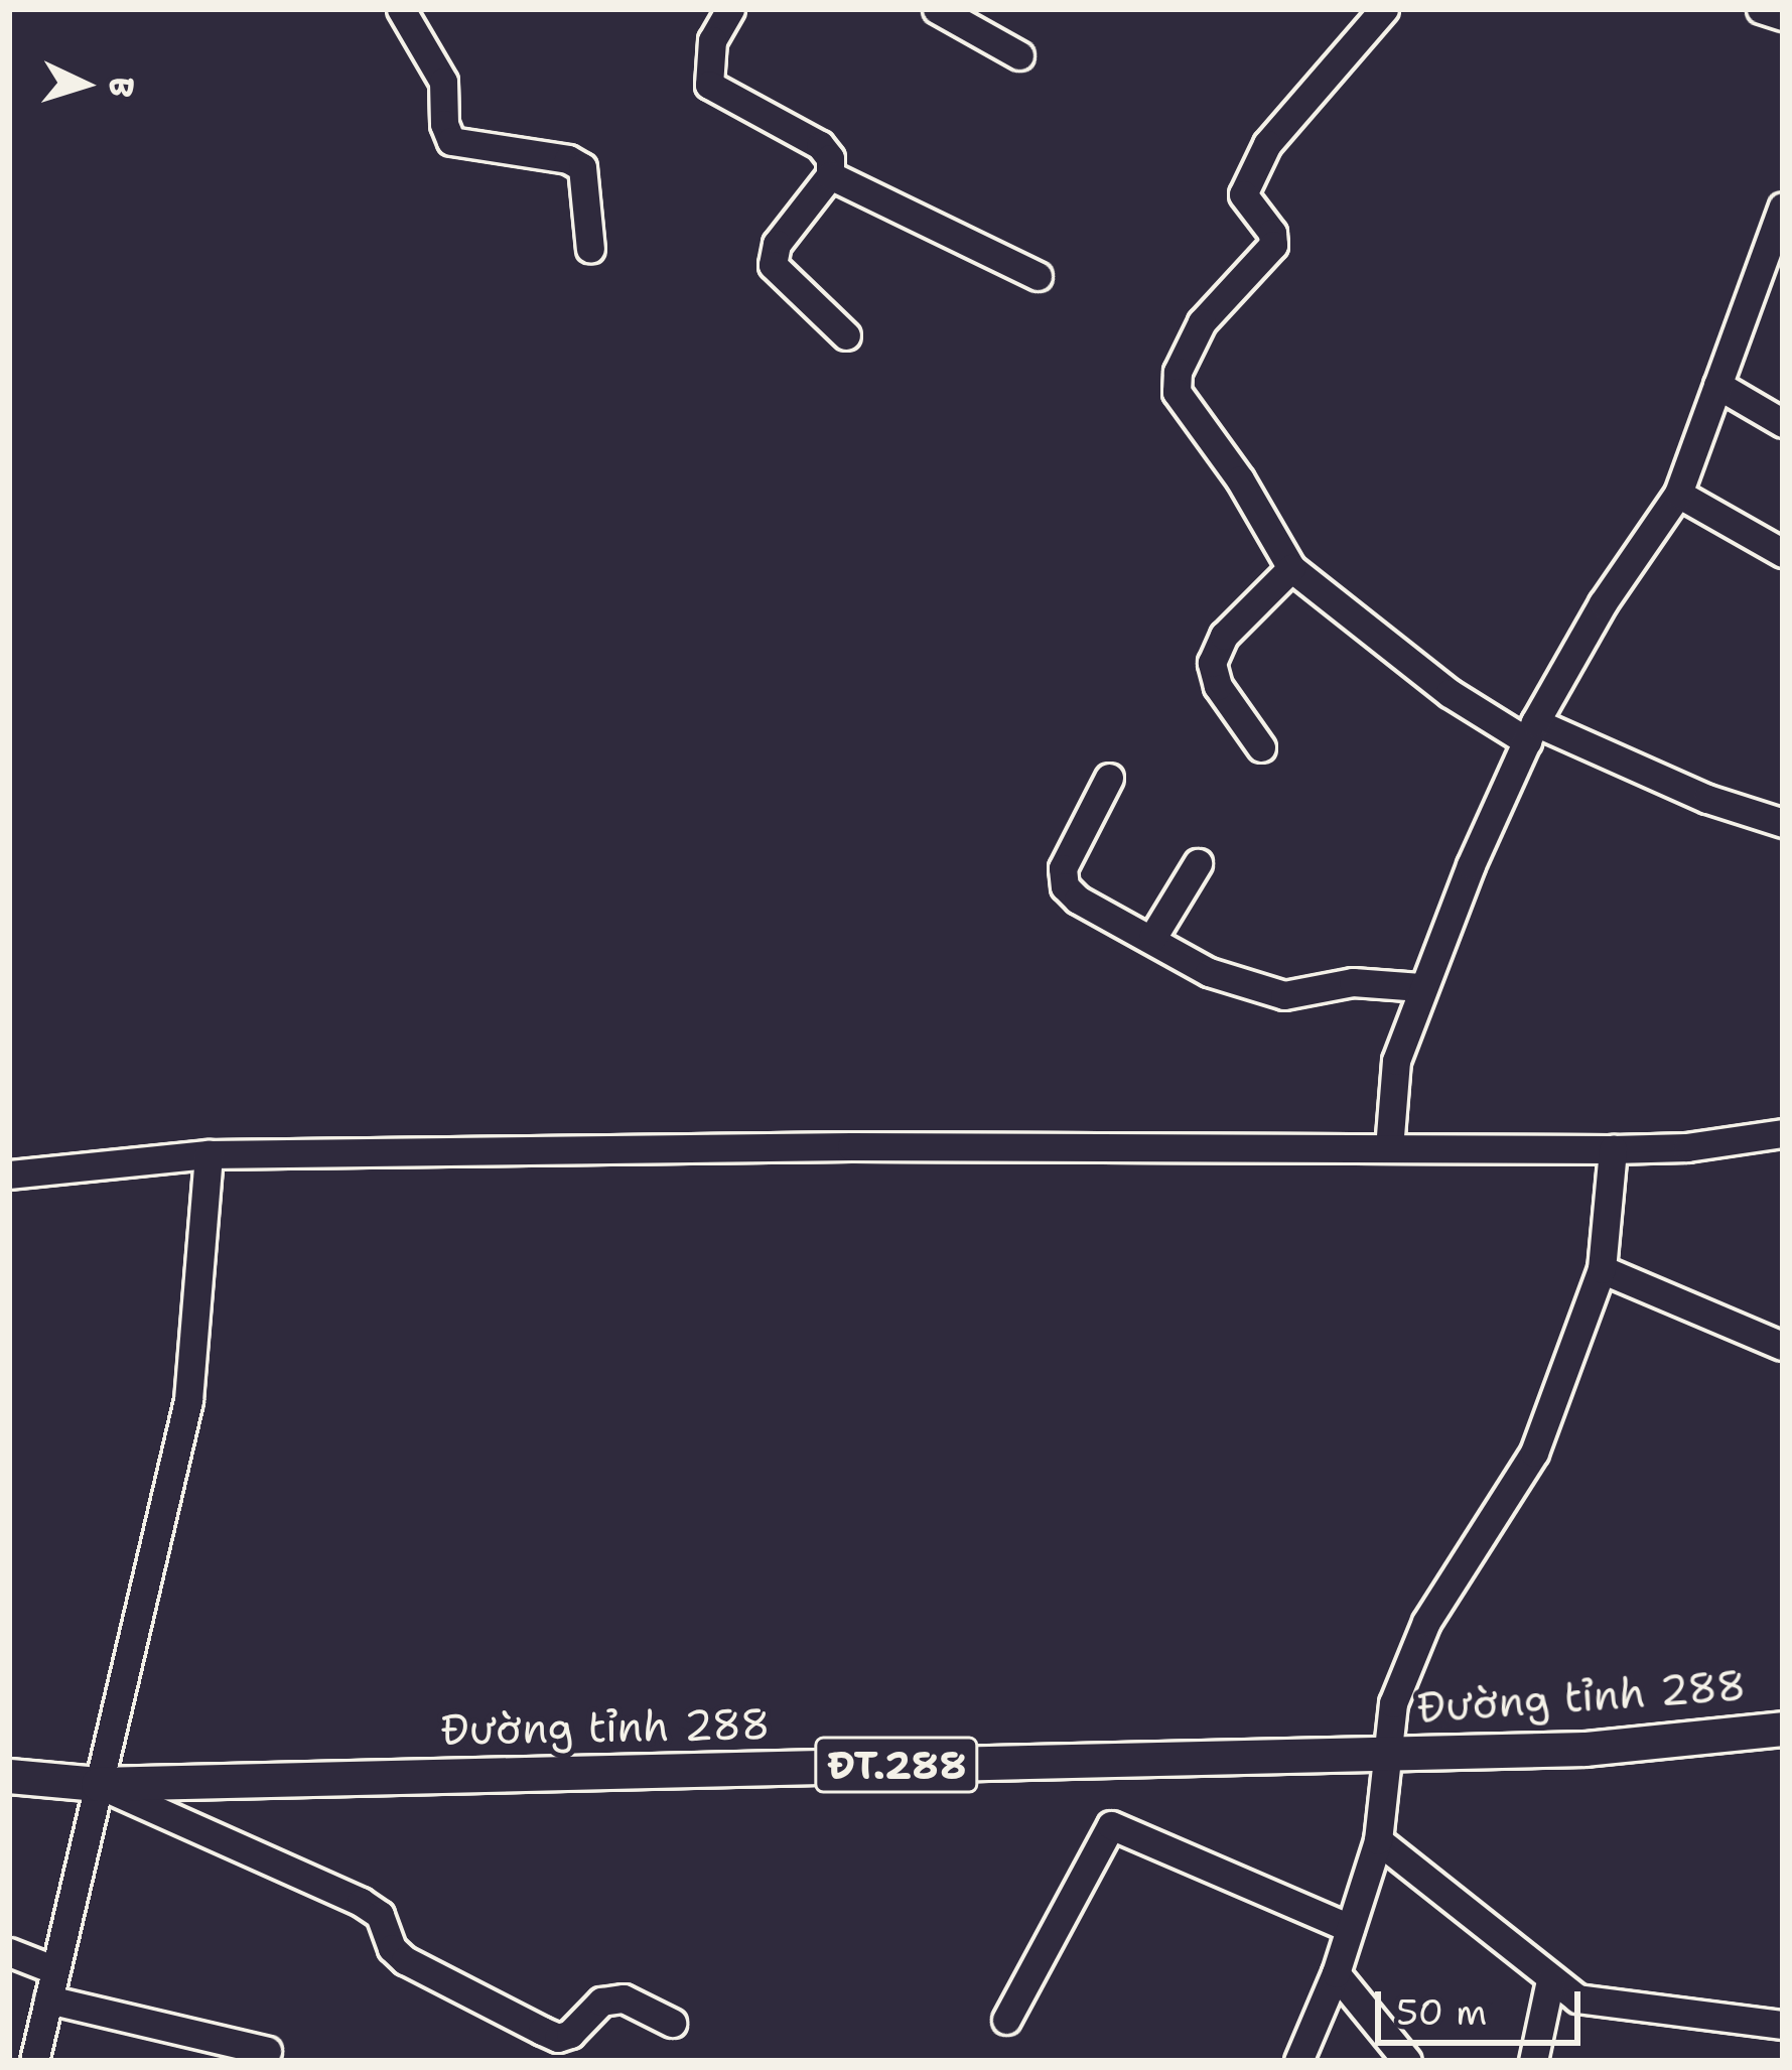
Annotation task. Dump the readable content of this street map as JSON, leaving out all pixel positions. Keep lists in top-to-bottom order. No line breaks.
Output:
{"streets":{"main road":["Đường tỉnh 288","ĐT.288"]},"scale_bar":"50 m","north":"right"}
